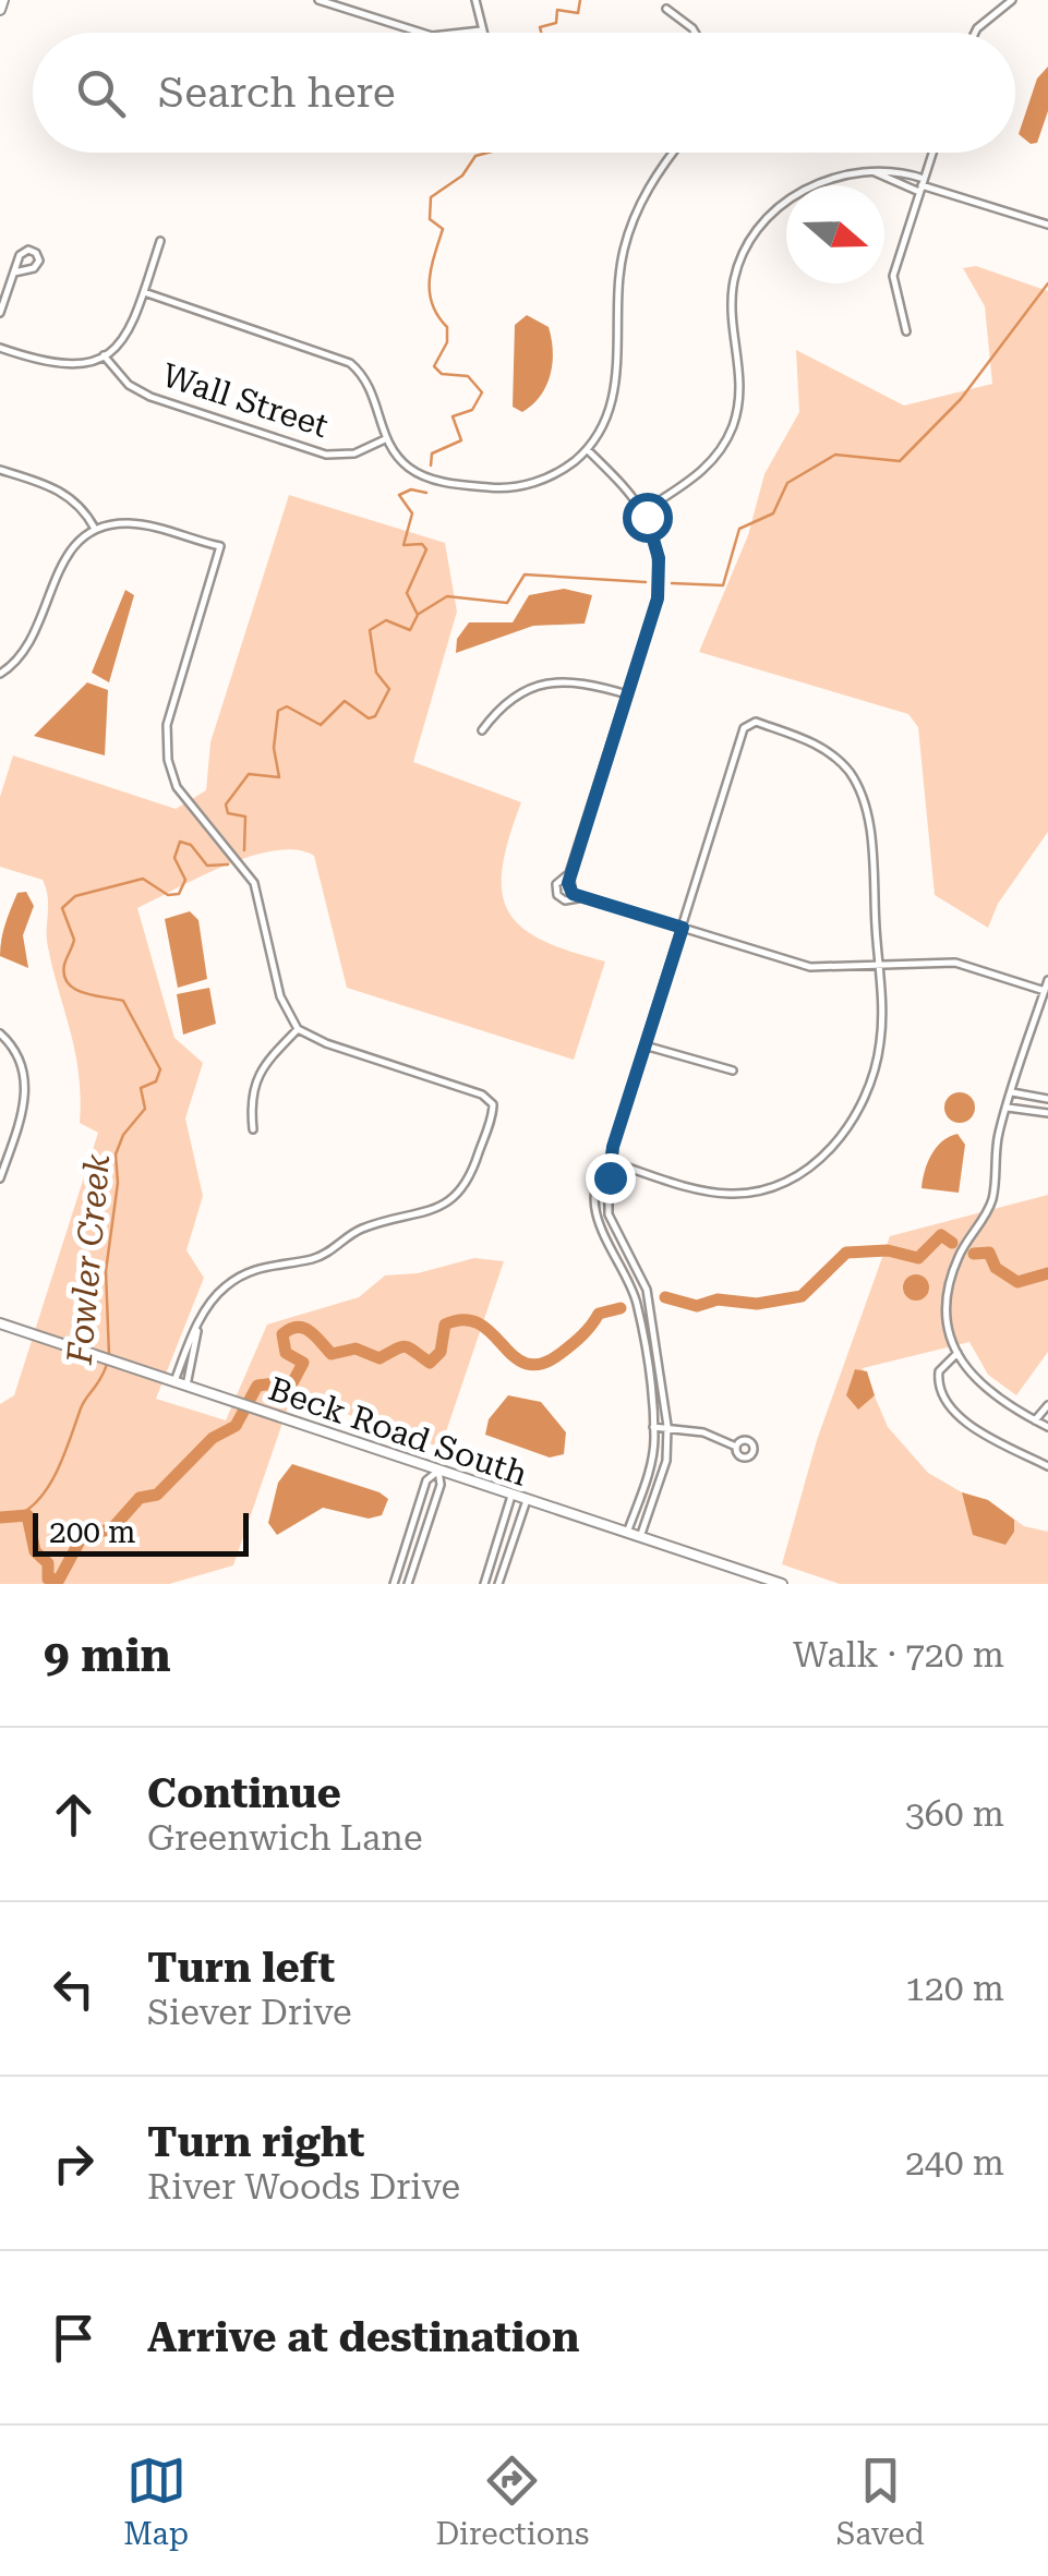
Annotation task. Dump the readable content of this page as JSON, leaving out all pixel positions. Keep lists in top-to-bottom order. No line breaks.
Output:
{"streets":{"main road":["Beck Road South"],"street":["Wall Street"]},"water":["Fowler Creek"],"scale_bar":"200 m","north":"right","page":{"search":"Search here","scale":"200 m","heading":["9 min","Walk · 720 m"],"list":[["Continue","Greenwich Lane","360 m"],["Turn left","Siever Drive","120 m"],["Turn right","River Woods Drive","240 m"],"Arrive at destination"],"nav":["Map","Directions","Saved"]}}
